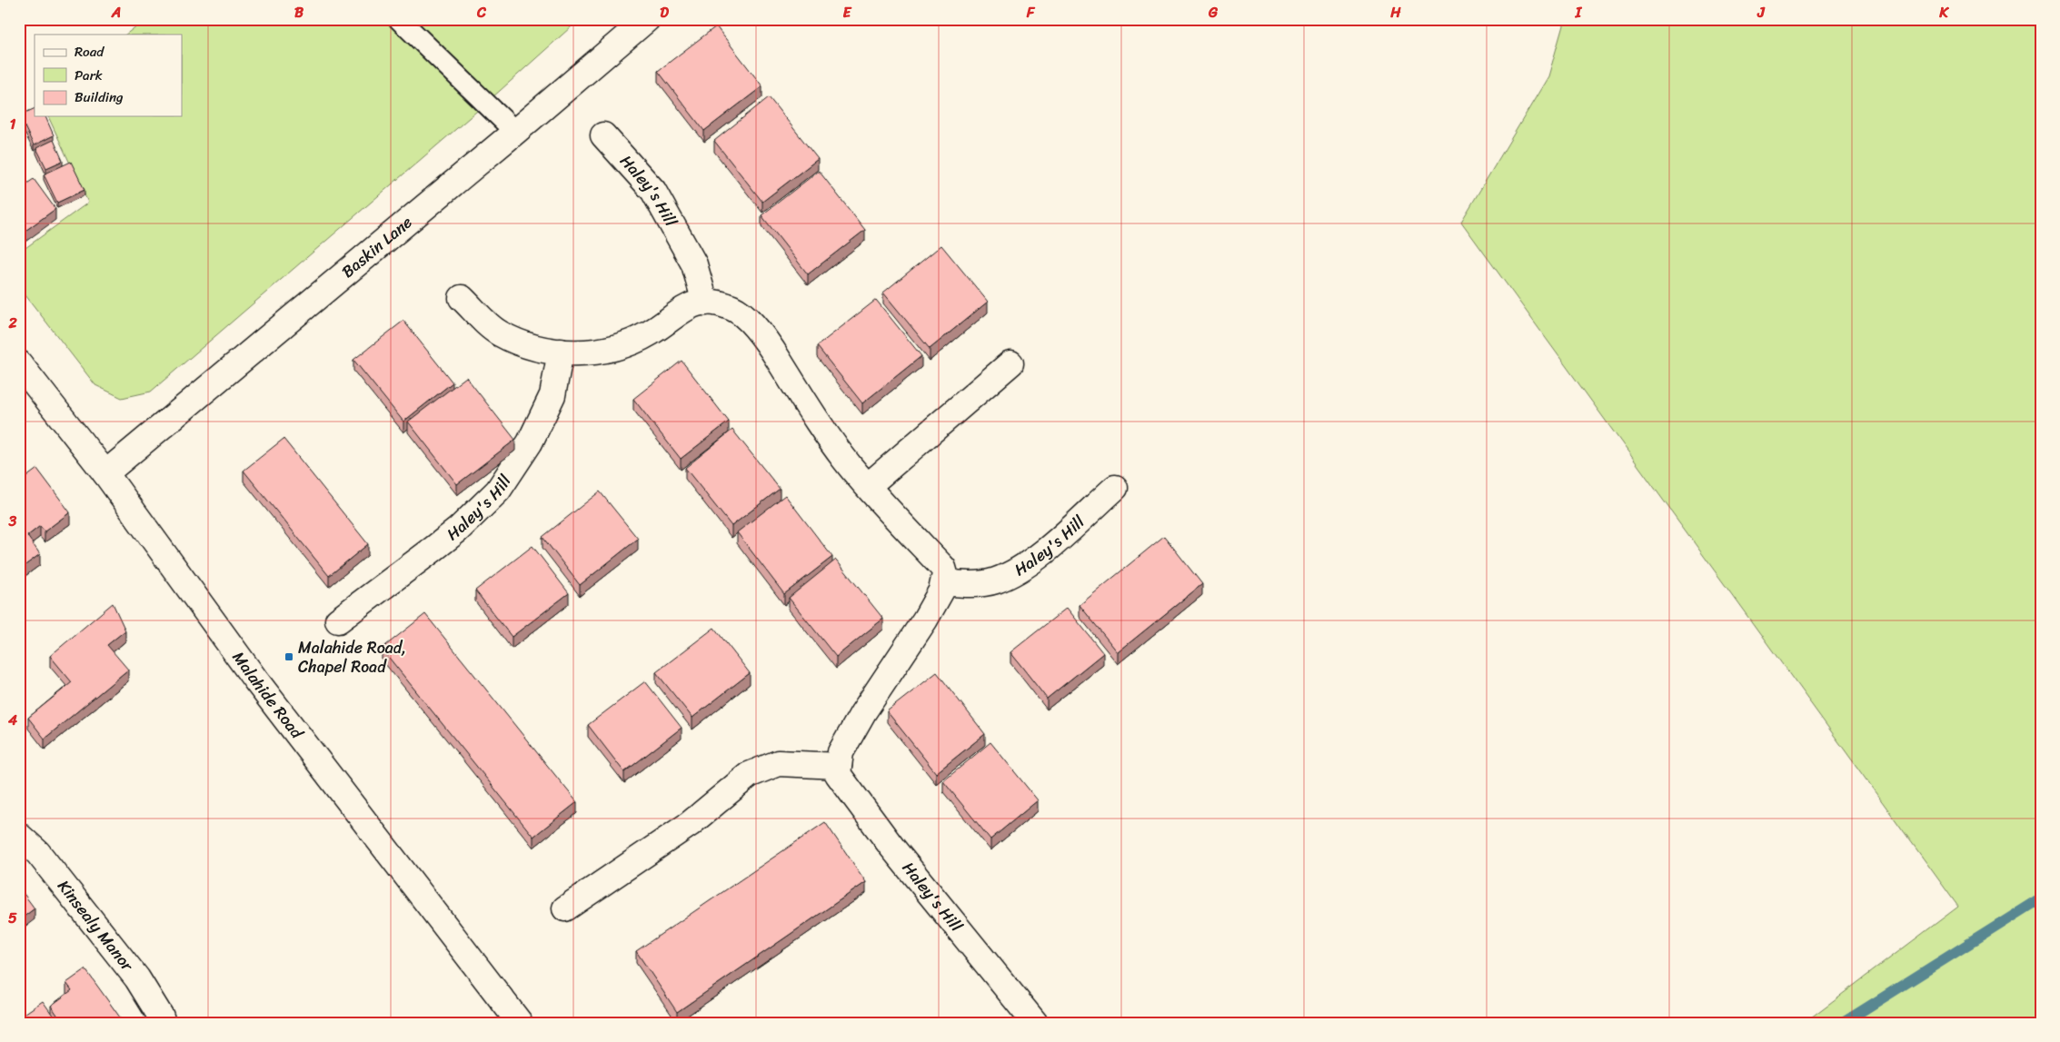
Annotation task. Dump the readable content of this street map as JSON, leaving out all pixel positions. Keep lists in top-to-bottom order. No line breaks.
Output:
{"streets":{"street":["Haley's Hill","Baskin Lane","Malahide Road","Kinsealy Manor"]},"crossings":[["Baskin Lane","Malahide Road"]],"places":{"transit":["Malahide Road, Chapel Road"]},"legend":["Road","Park","Building"],"grid":{"columns":["A","B","C","D","E","F","G","H","I","J","K"],"rows":["1","2","3","4","5"]}}
